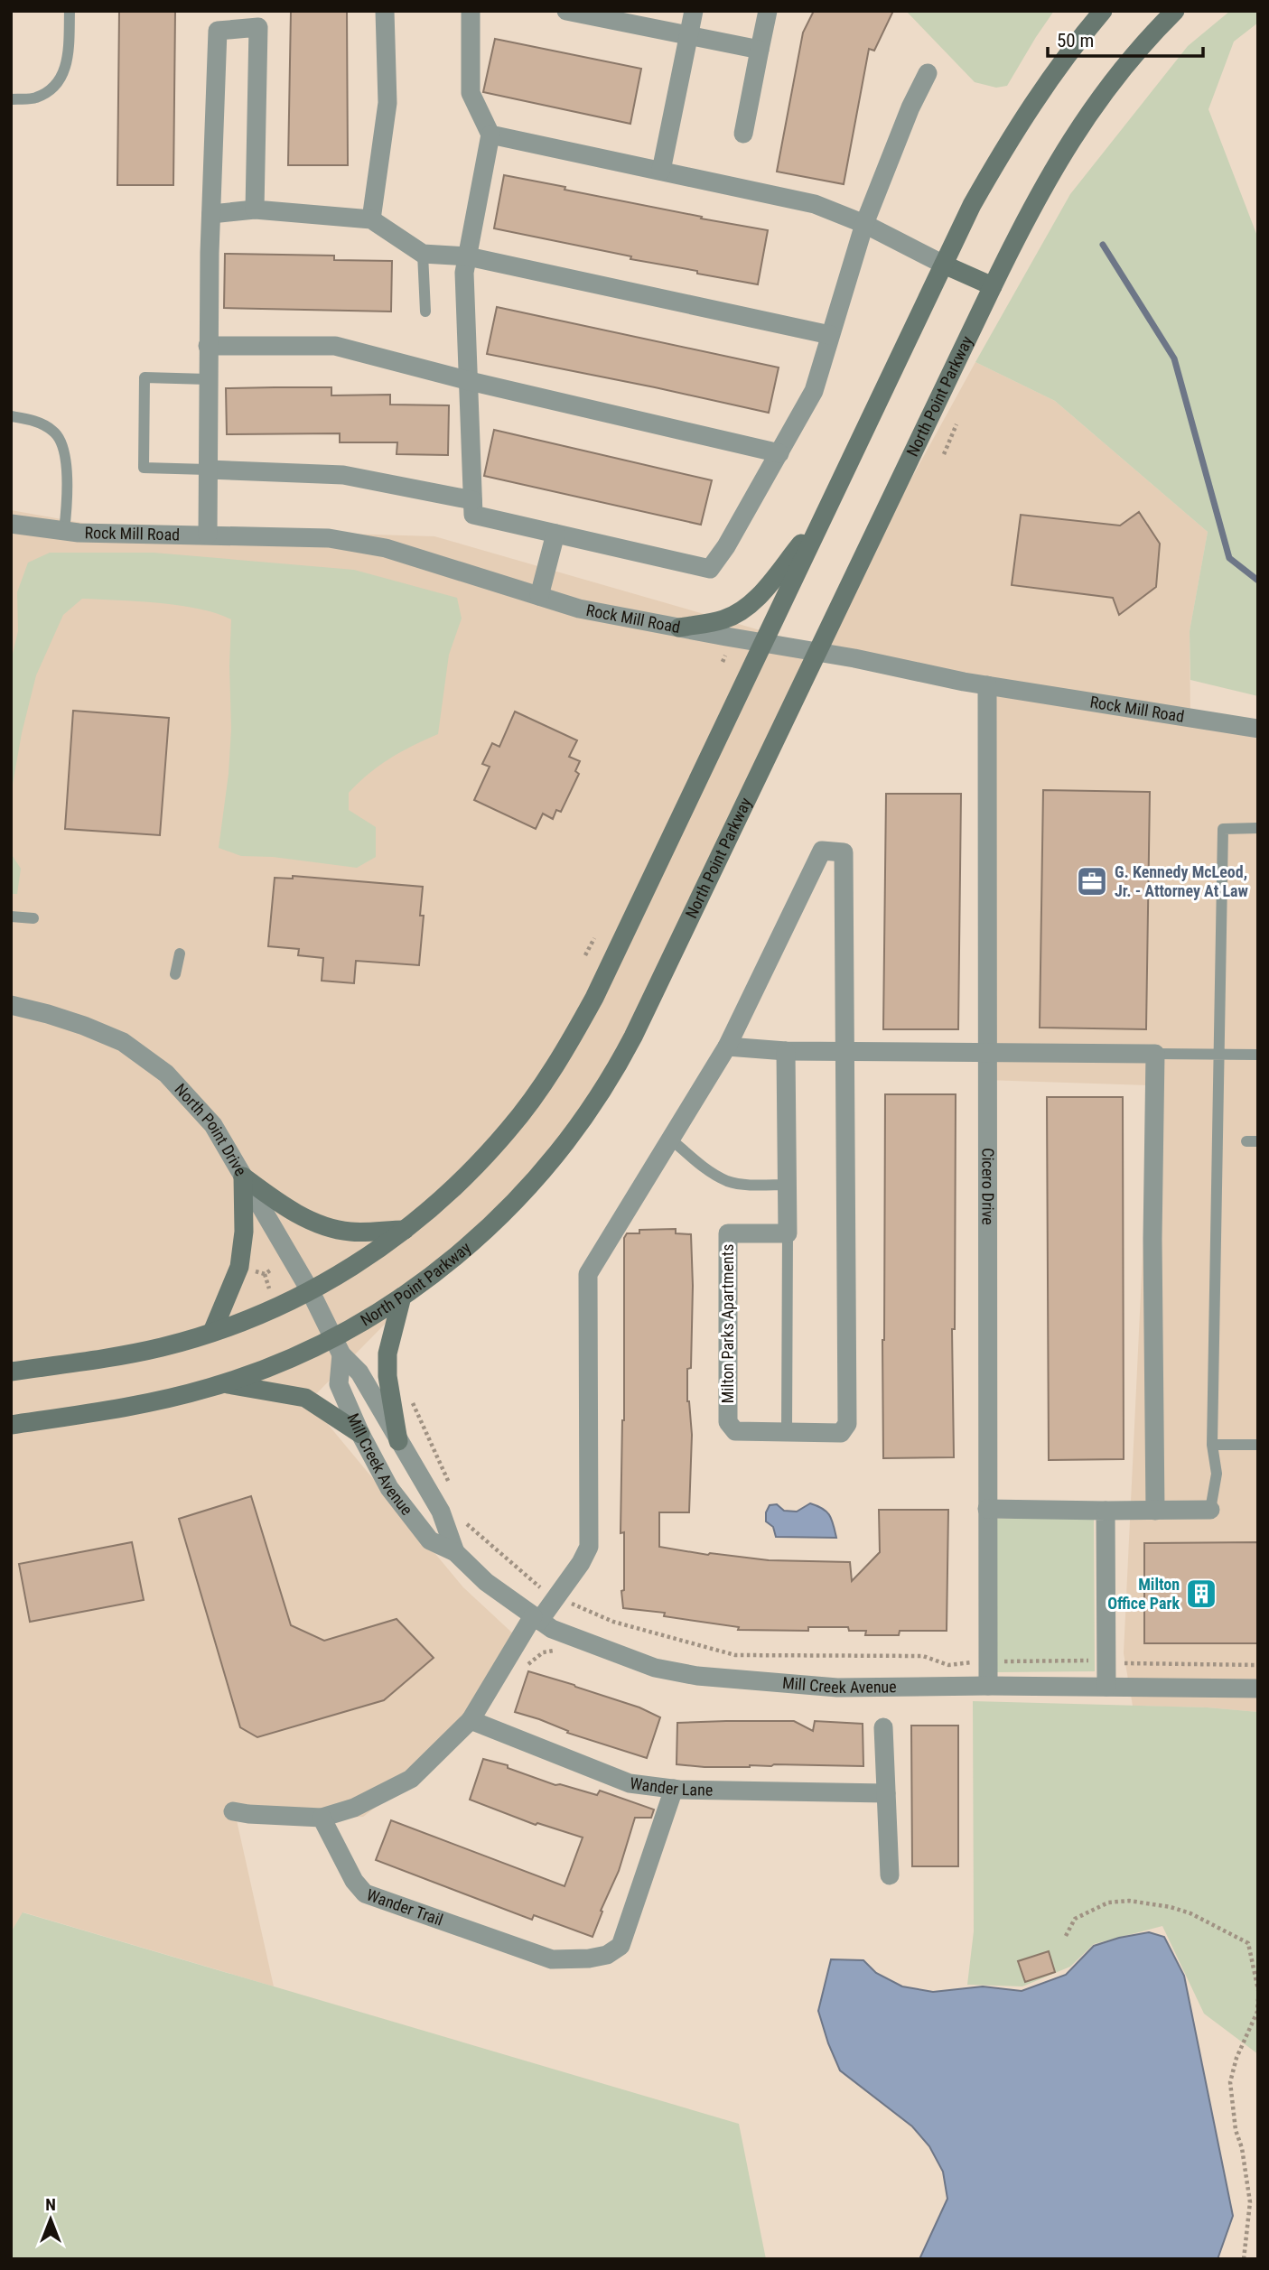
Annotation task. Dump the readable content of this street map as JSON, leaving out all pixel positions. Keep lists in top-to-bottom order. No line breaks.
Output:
{"streets":{"street":["North Point Parkway","Rock Mill Road","North Point Drive","Cicero Drive","Milton Parks Apartments","Mill Creek Avenue","Wander Lane","Wander Trail"]},"crossings":[["North Point Parkway","Rock Mill Road"],["North Point Parkway","North Point Drive"],["North Point Parkway","Mill Creek Avenue"],["Rock Mill Road","Cicero Drive"],["North Point Drive","Mill Creek Avenue"],["Cicero Drive","Mill Creek Avenue"],["Milton Parks Apartments","Mill Creek Avenue"],["Wander Lane","Wander Trail"]],"places":{"office":["G. Kennedy McLeod, Jr. - Attorney At Law"],"building":["Milton Office Park"]},"scale_bar":"50 m","north":"top"}
